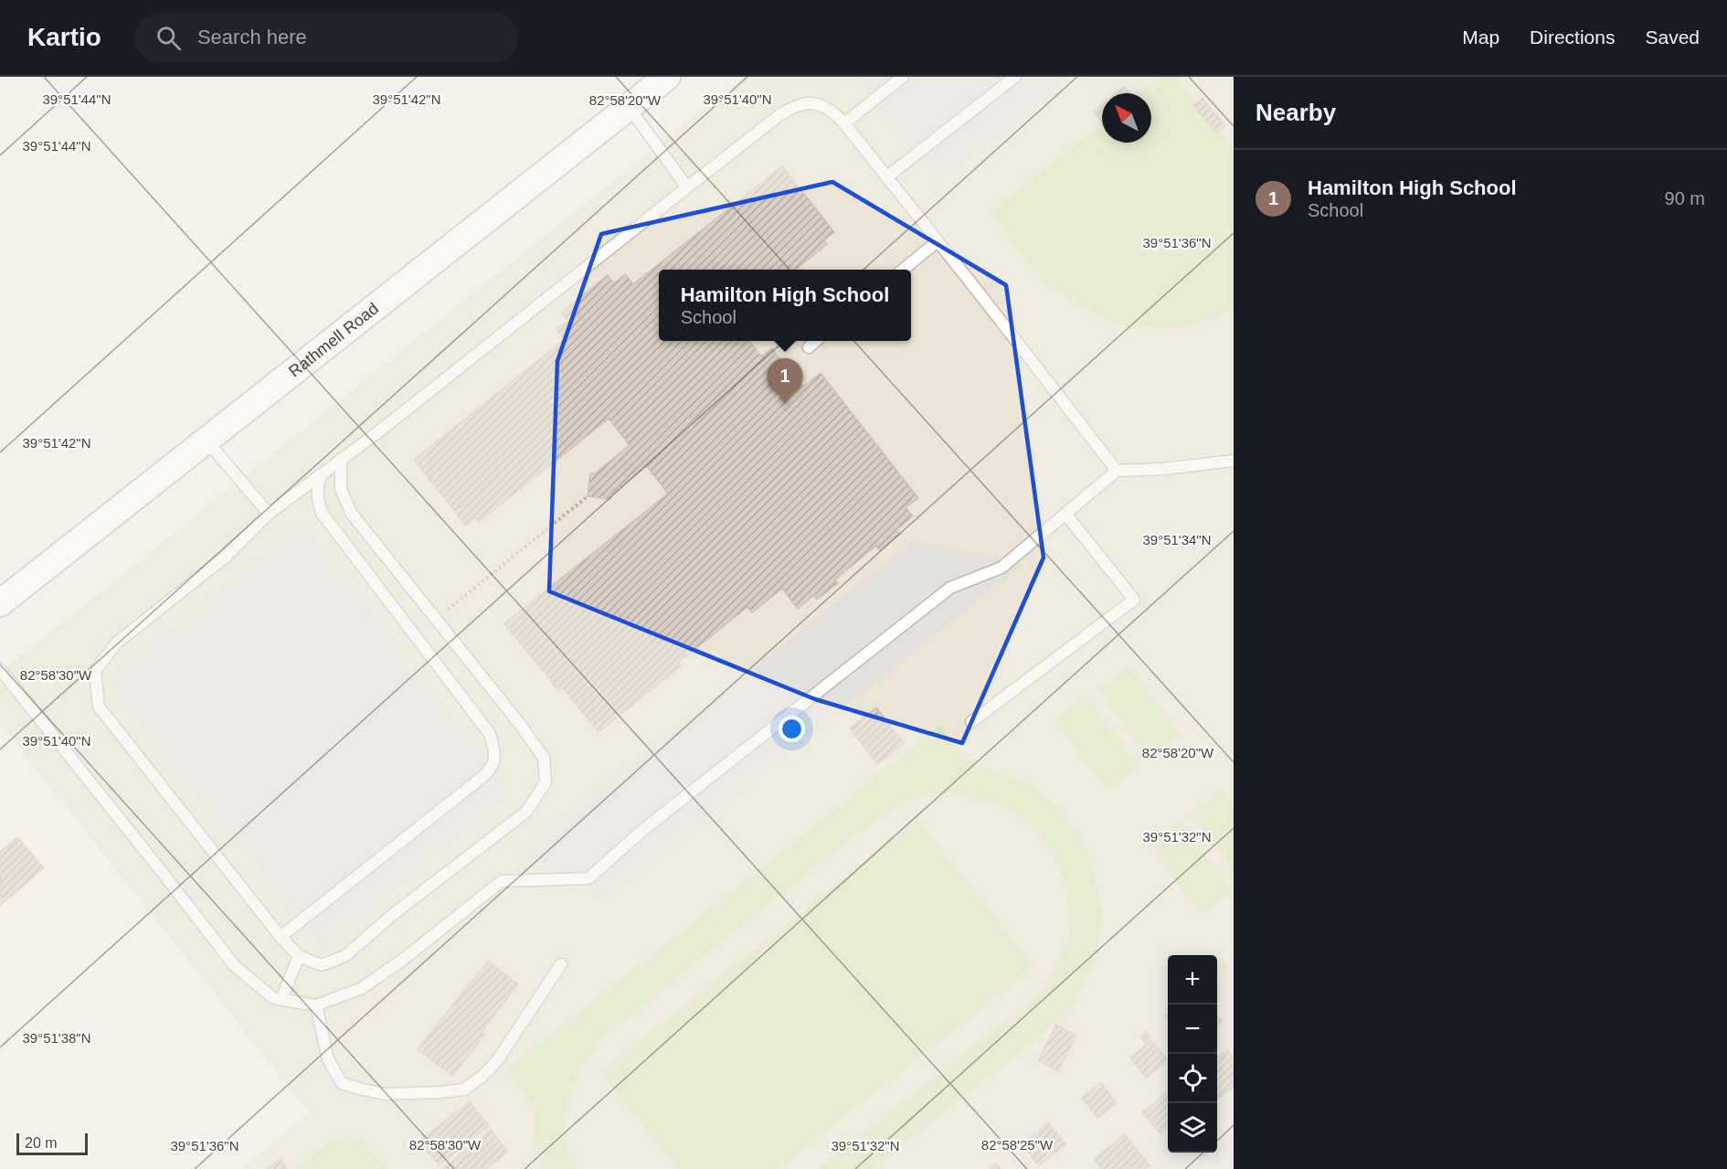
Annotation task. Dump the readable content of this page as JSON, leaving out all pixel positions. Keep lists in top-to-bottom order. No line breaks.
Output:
{"streets":{"street":["Rathmell Road"]},"scale_bar":"20 m","north":"top left","page":{"header":"Kartio","search":"Search here","nav":["Map","Directions","Saved"],"heading":"Nearby","list":[{"mark":"1","name":"Hamilton High School","note":"School","value":"90 m"}],"popup":["Hamilton High School","School"],"pins":"1","map_buttons":["+","−"],"scale":"20 m"},"coordinates":["39°51'42\"N","39°51'40\"N","39°51'44\"N","82°58'20\"W","39°51'36\"N","39°51'34\"N","82°58'30\"W","39°51'32\"N","39°51'38\"N","82°58'25\"W"]}
